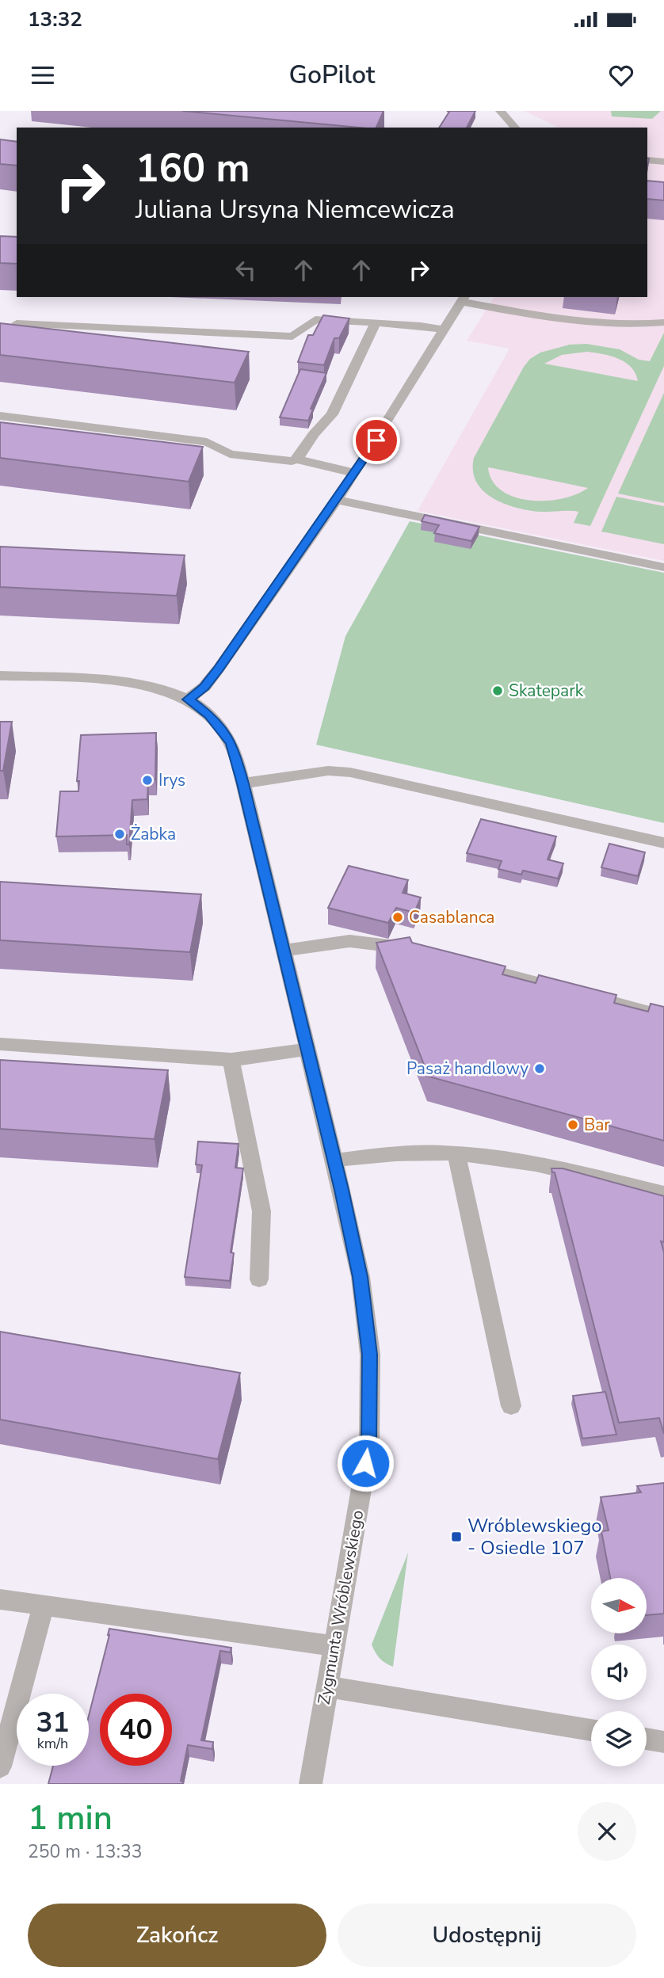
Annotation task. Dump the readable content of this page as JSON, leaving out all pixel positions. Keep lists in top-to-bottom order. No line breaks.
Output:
{"streets":{"street":["Zygmunta Wróblewskiego"]},"places":{"other":["Skatepark","Irys","Żabka","Casablanca","Pasaż handlowy","Bar"],"transit":["Wróblewskiego - Osiedle 107"]},"north":"right","page":{"status":"13:32","header":"GoPilot","turn":["160 m","Juliana Ursyna Niemcewicza"],"speed":"31 km/h","limit":"40","heading":["1 min","250 m · 13:33"],"buttons":["Zakończ","Udostępnij"]}}
